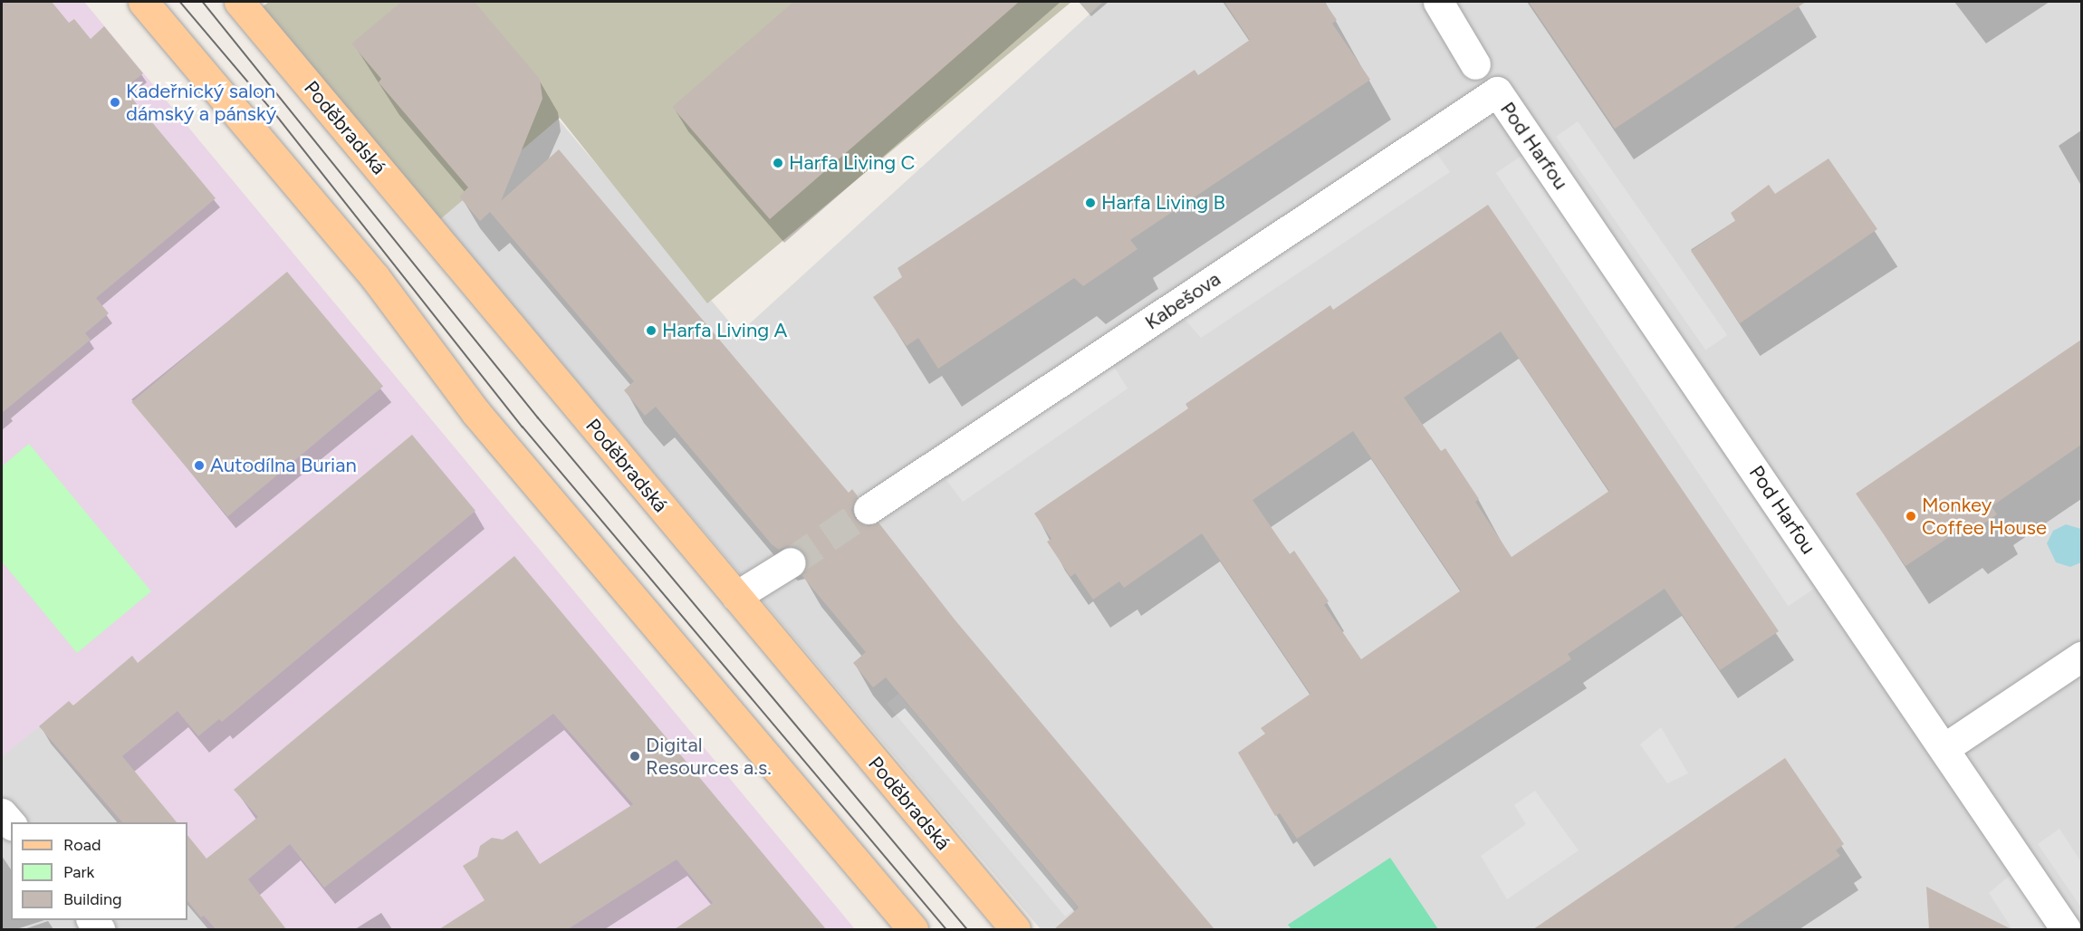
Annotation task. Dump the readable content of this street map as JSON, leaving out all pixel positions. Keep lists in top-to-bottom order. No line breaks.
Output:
{"streets":{"main road":["Poděbradská"],"street":["Pod Harfou","Kabešova"]},"crossings":[["Pod Harfou","Kabešova"]],"places":["Kadeřnický salon dámský a pánský","Harfa Living C","Harfa Living B","Harfa Living A","Autodílna Burian","Monkey Coffee House","Digital Resources a.s."],"legend":["Road","Park","Building"]}
